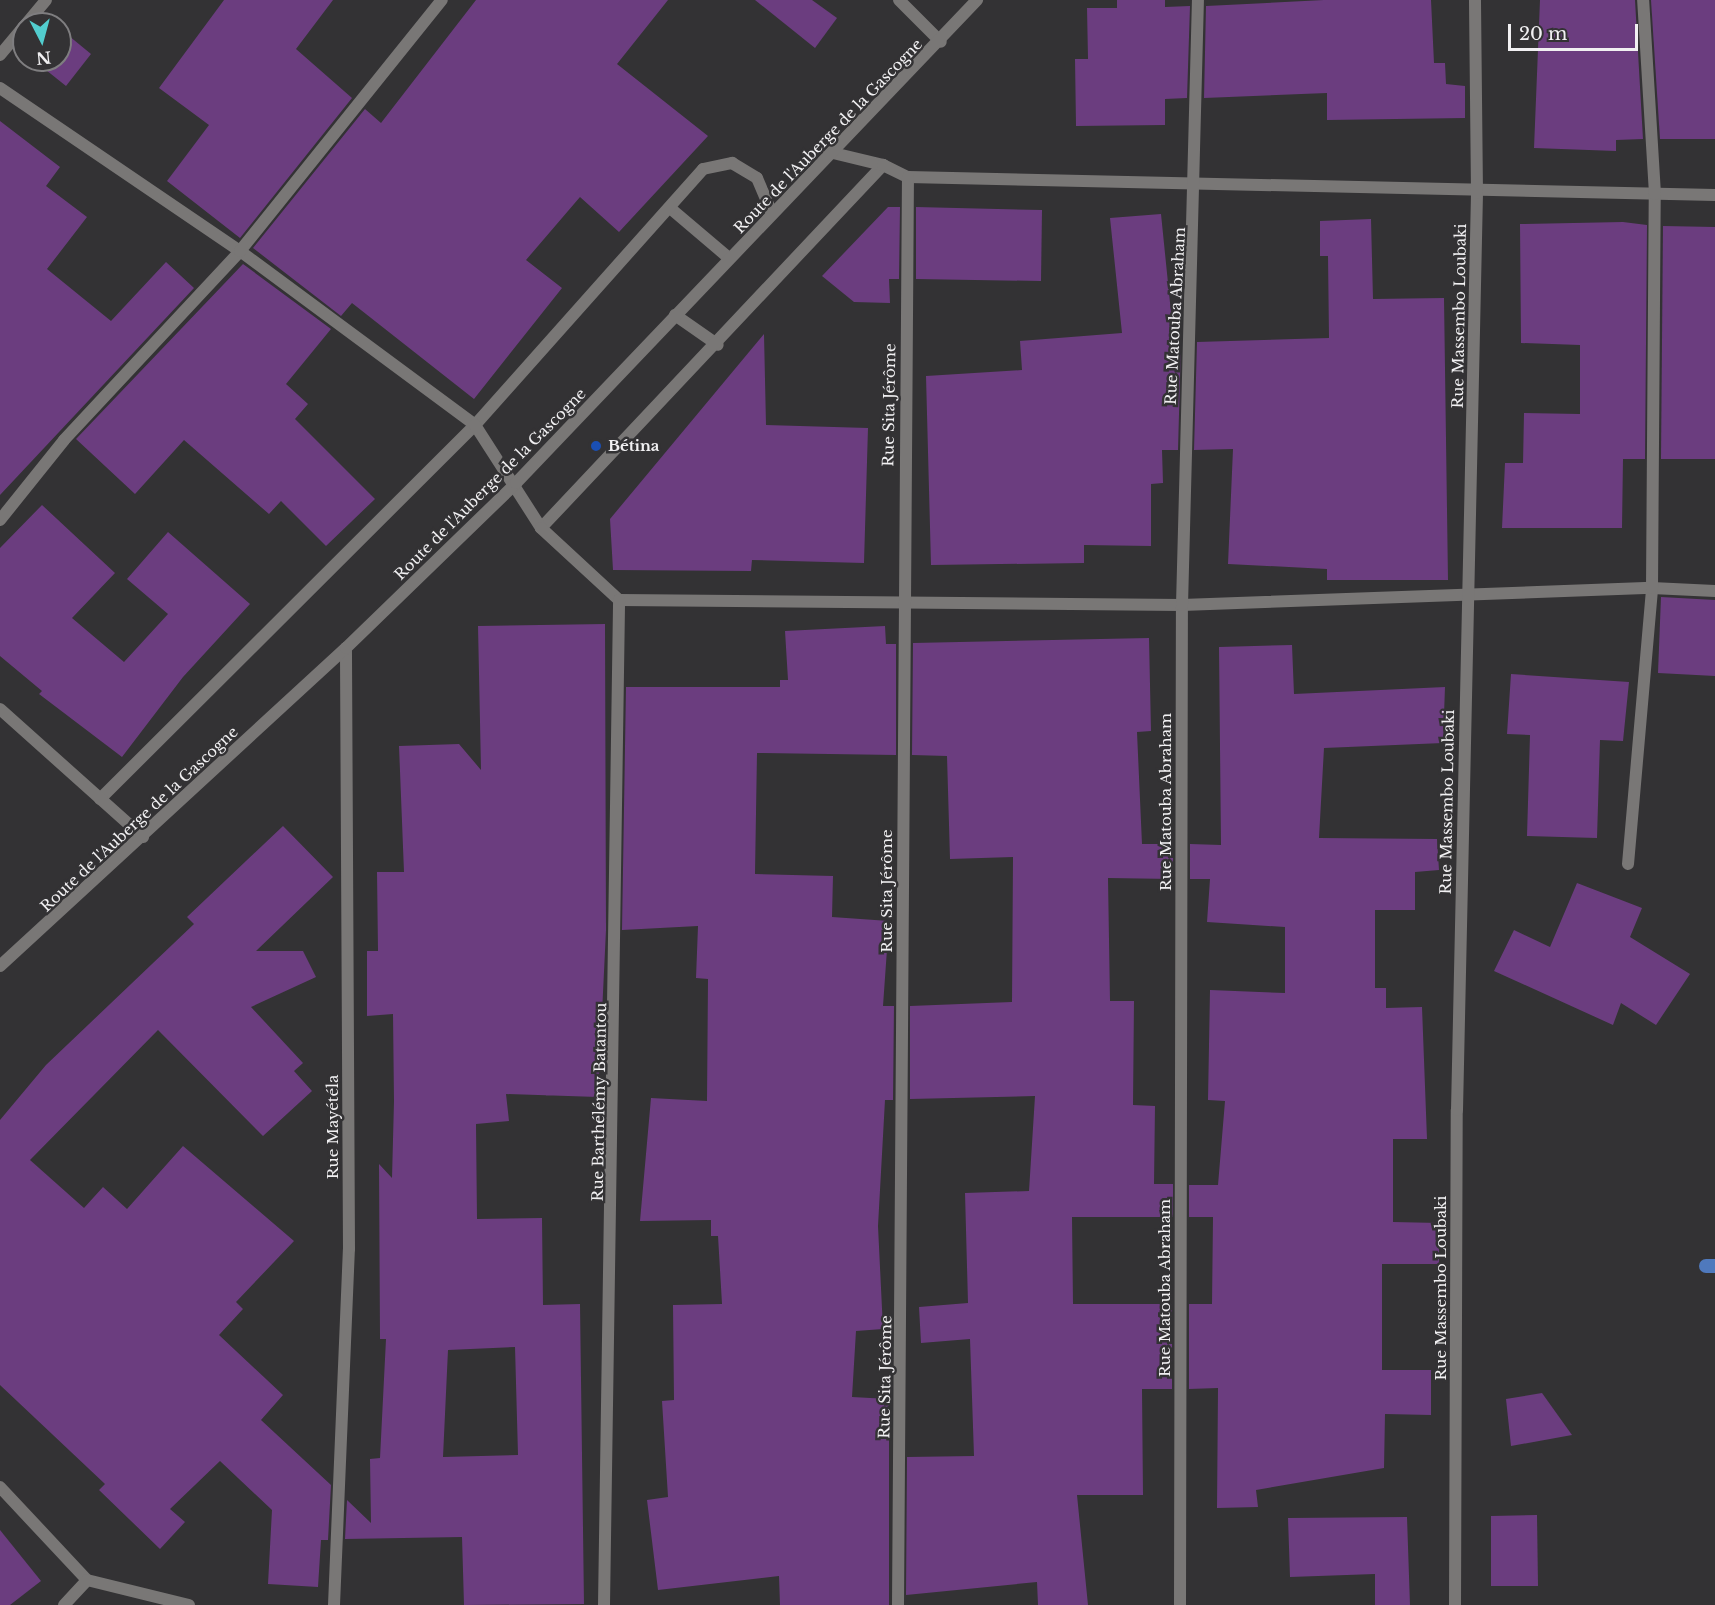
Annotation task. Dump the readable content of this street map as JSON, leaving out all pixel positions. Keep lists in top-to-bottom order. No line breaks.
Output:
{"streets":{"street":["Route de l'Auberge de la Gascogne","Rue Matouba Abraham","Rue Massembo Loubaki","Rue Sita Jérôme","Rue Barthélémy Batantou","Rue Mayétéla"]},"crossings":[["Route de l'Auberge de la Gascogne","Rue Mayétéla"]],"places":["Bétina"],"scale_bar":"20 m","north":"bottom"}
